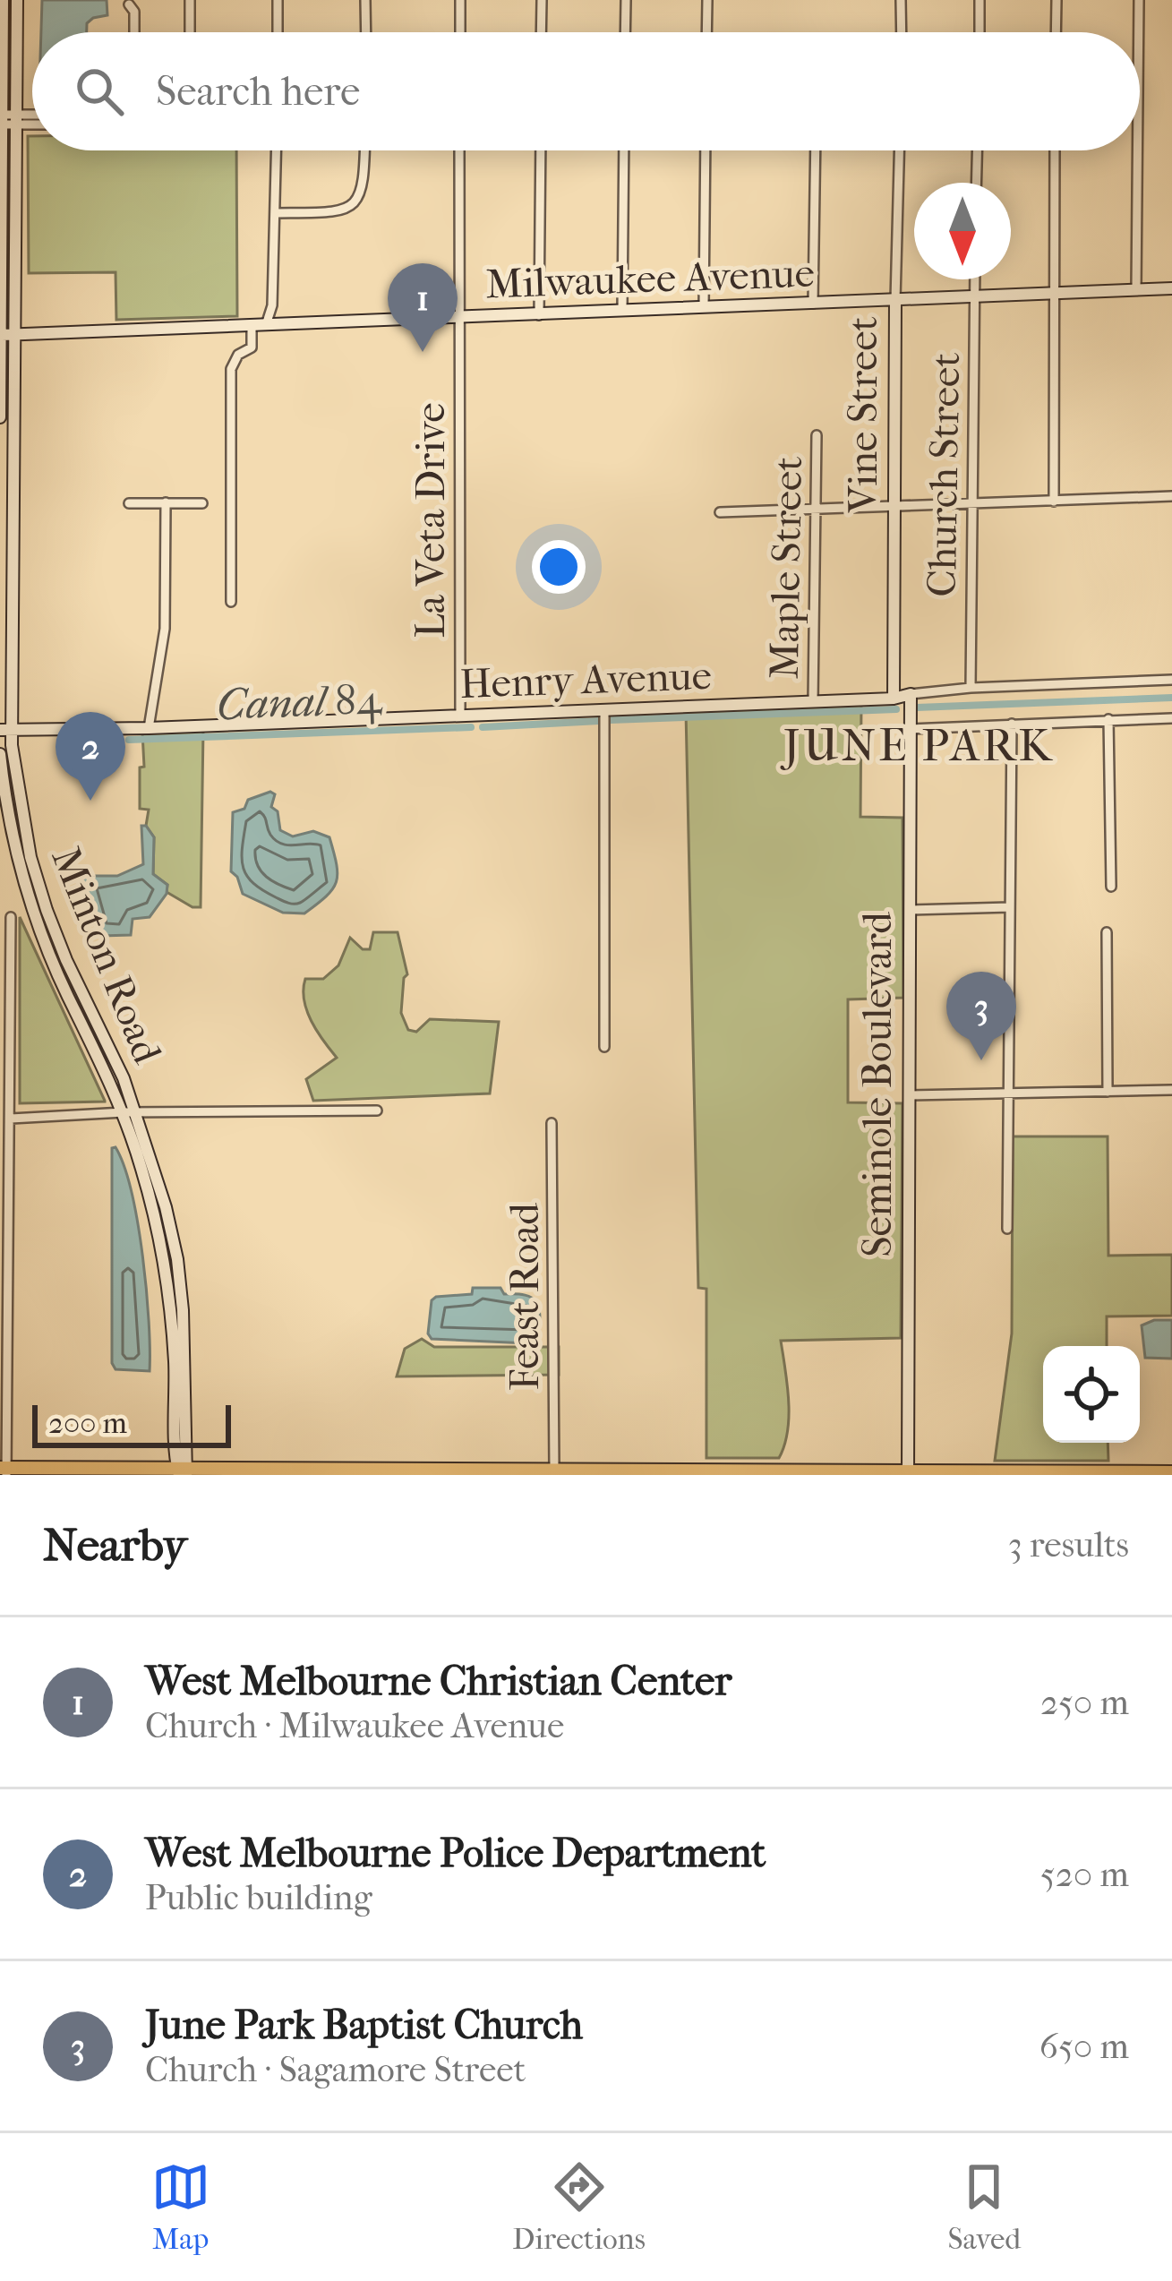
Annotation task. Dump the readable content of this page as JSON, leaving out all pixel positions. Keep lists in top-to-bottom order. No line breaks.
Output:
{"streets":{"street":["Milwaukee Avenue","Vine Street","Church Street","La Veta Drive","Maple Street","Henry Avenue","Minton Road","Seminole Boulevard","Feast Road"]},"crossings":[["Milwaukee Avenue","Vine Street"],["Milwaukee Avenue","Church Street"],["Milwaukee Avenue","La Veta Drive"],["Milwaukee Avenue","Minton Road"],["Vine Street","Henry Avenue"],["Church Street","Henry Avenue"],["La Veta Drive","Henry Avenue"],["Maple Street","Henry Avenue"],["Henry Avenue","Minton Road"],["Henry Avenue","Seminole Boulevard"]],"districts":["JUNE PARK"],"water":["Canal 84"],"scale_bar":"200 m","north":"bottom","page":{"search":"Search here","pins":["1","2","3"],"scale":"200 m","heading":["Nearby","3 results"],"list":[{"mark":"1","name":"West Melbourne Christian Center","note":"Church · Milwaukee Avenue","value":"250 m"},{"mark":"2","name":"West Melbourne Police Department","note":"Public building","value":"520 m"},{"mark":"3","name":"June Park Baptist Church","note":"Church · Sagamore Street","value":"650 m"}],"nav":["Map","Directions","Saved"]}}
